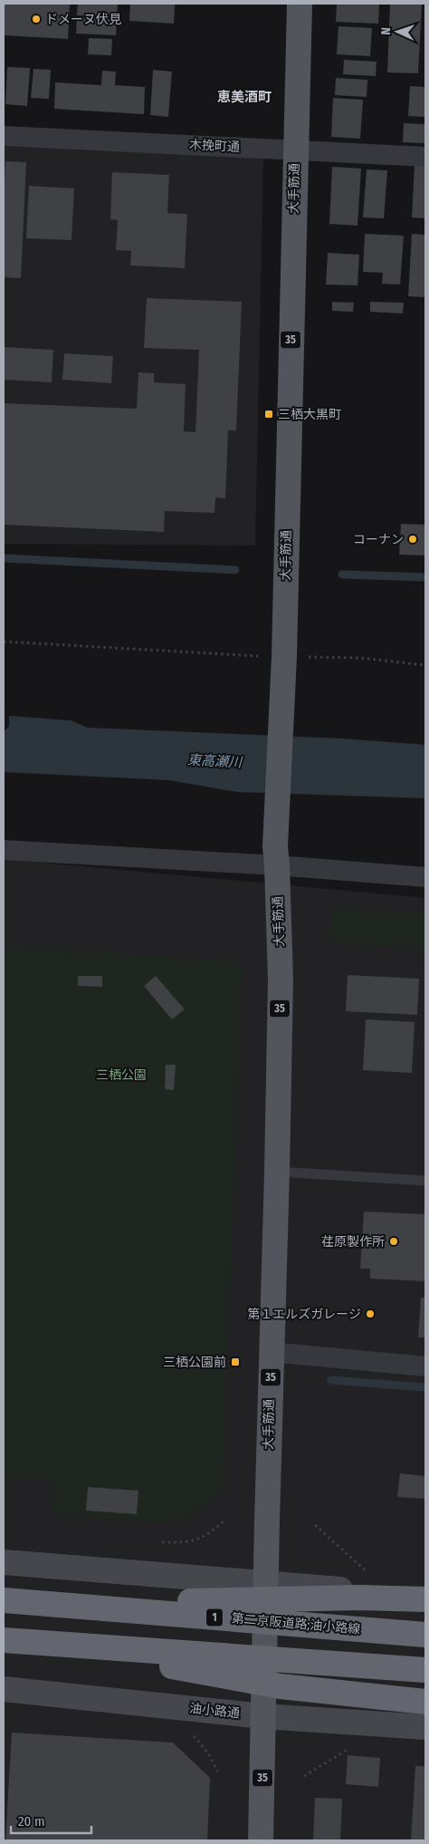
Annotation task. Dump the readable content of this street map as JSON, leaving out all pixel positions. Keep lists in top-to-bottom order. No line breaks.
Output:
{"streets":{"highway":["1","第二京阪道路;油小路線"],"main road":["大手筋通","35"],"street":["木挽町通","油小路通"]},"crossings":[["木挽町通","大手筋通"],["大手筋通","油小路通"]],"districts":["恵美酒町"],"water":["東高瀬川"],"parks":["三栖公園"],"places":{"other":["ドメーヌ伏見","コーナン","荏原製作所","第１エルズガレージ"],"transit":["三栖大黒町","三栖公園前"]},"scale_bar":"20 m","north":"left"}
